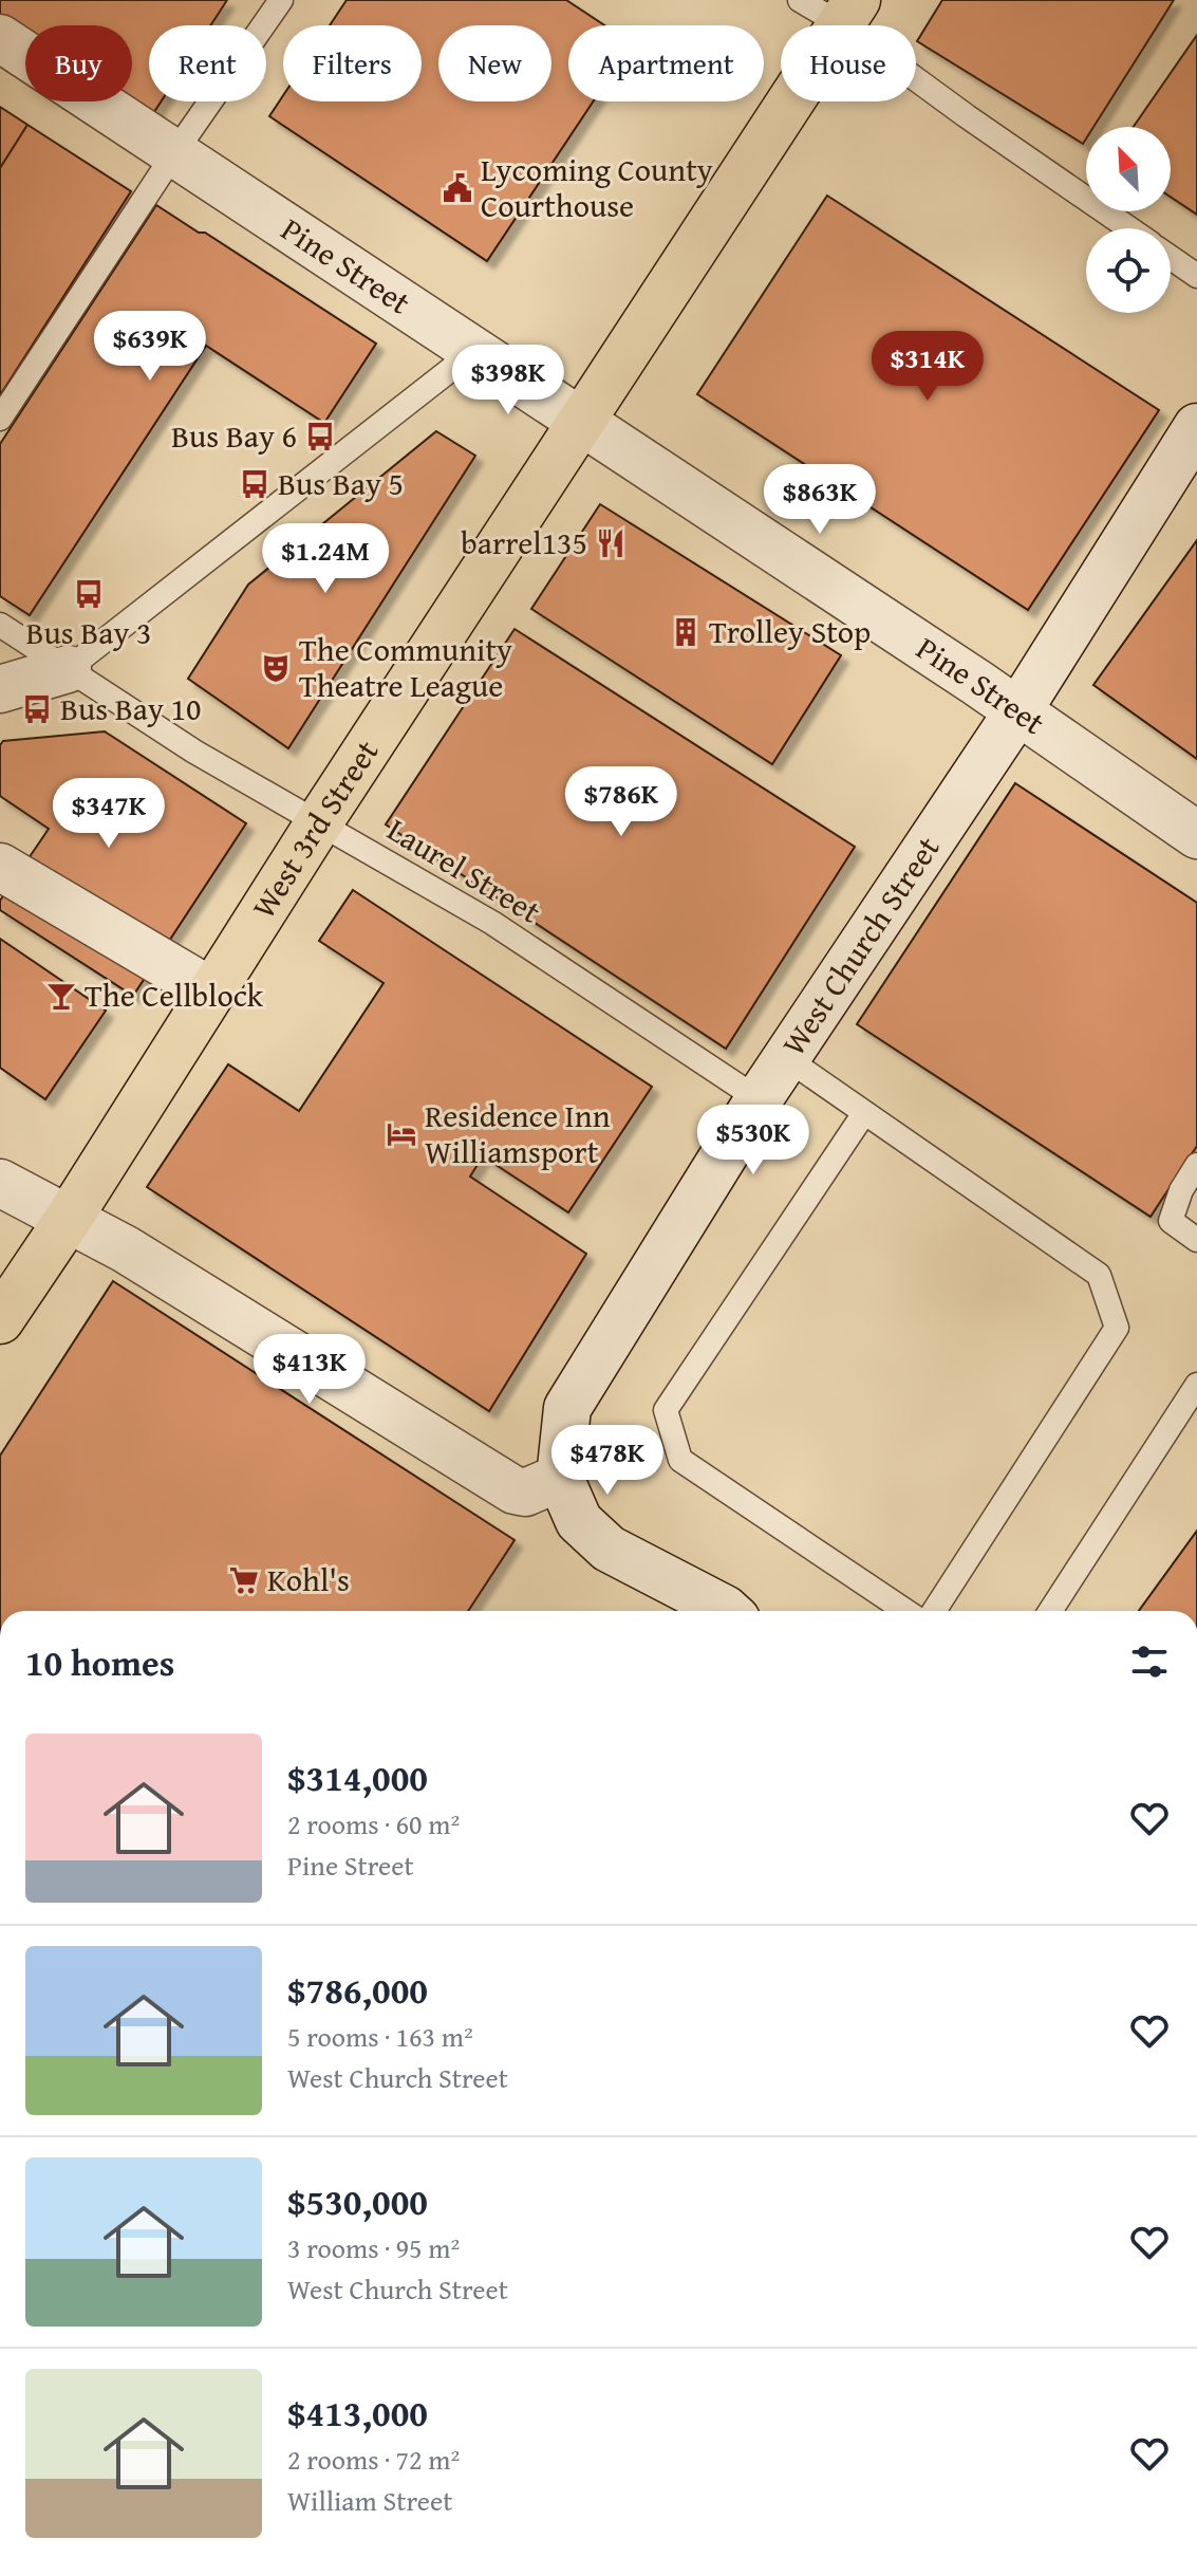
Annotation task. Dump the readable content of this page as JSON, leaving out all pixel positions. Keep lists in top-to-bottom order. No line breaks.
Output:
{"streets":{"main road":["West 3rd Street"],"street":["Pine Street","West Church Street"],"lane":["Laurel Street"]},"crossings":[["Pine Street","West 3rd Street"],["Pine Street","West Church Street"],["West 3rd Street","Laurel Street"],["Laurel Street","West Church Street"]],"places":{"public building":["Lycoming County Courthouse"],"bus stop":["Bus Bay 6","Bus Bay 5","Bus Bay 3","Bus Bay 10"],"restaurant":["barrel135"],"building":["Trolley Stop"],"theatre":["The Community Theatre League"],"bar":["The Cellblock"],"hotel":["Residence Inn Williamsport"],"supermarket":["Kohl's"]},"north":"top left","page":{"chip":["Buy","Rent","Filters","New","Apartment","House"],"price":["$639K","$314K","$398K","$863K","$1.24M","$786K","$347K","$530K","$413K","$478K"],"heading":"10 homes","list":[{"name":"$314,000","note":"2 rooms · 60 m² · Pine Street"},{"name":"$786,000","note":"5 rooms · 163 m² · West Church Street"},{"name":"$530,000","note":"3 rooms · 95 m² · West Church Street"},{"name":"$413,000","note":"2 rooms · 72 m² · William Street"}]}}
